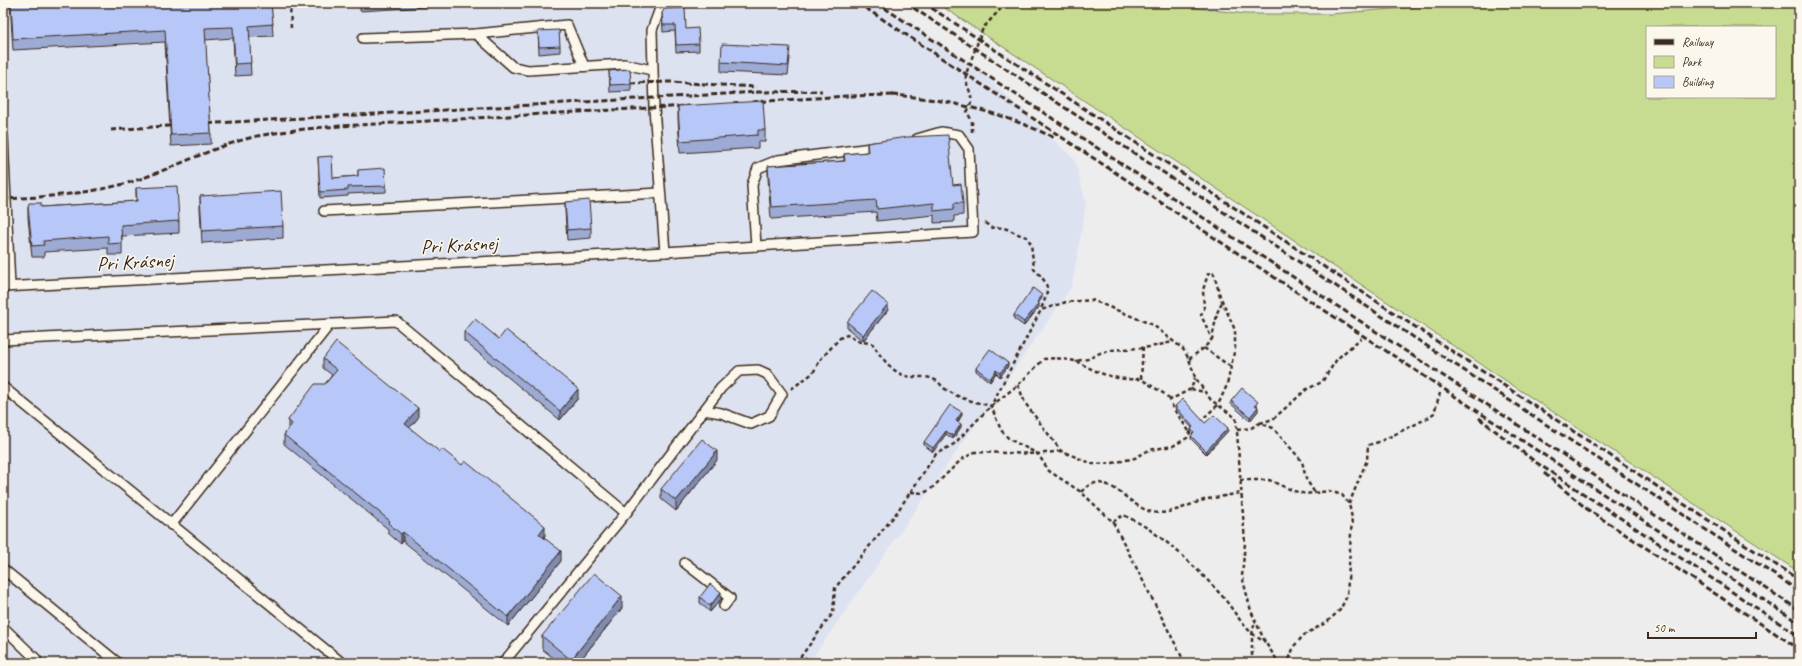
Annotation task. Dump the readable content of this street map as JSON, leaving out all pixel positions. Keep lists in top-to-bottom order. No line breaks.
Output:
{"streets":{"lane":["Pri Krásnej"]},"legend":["Railway","Park","Building"],"scale_bar":"50 m"}
